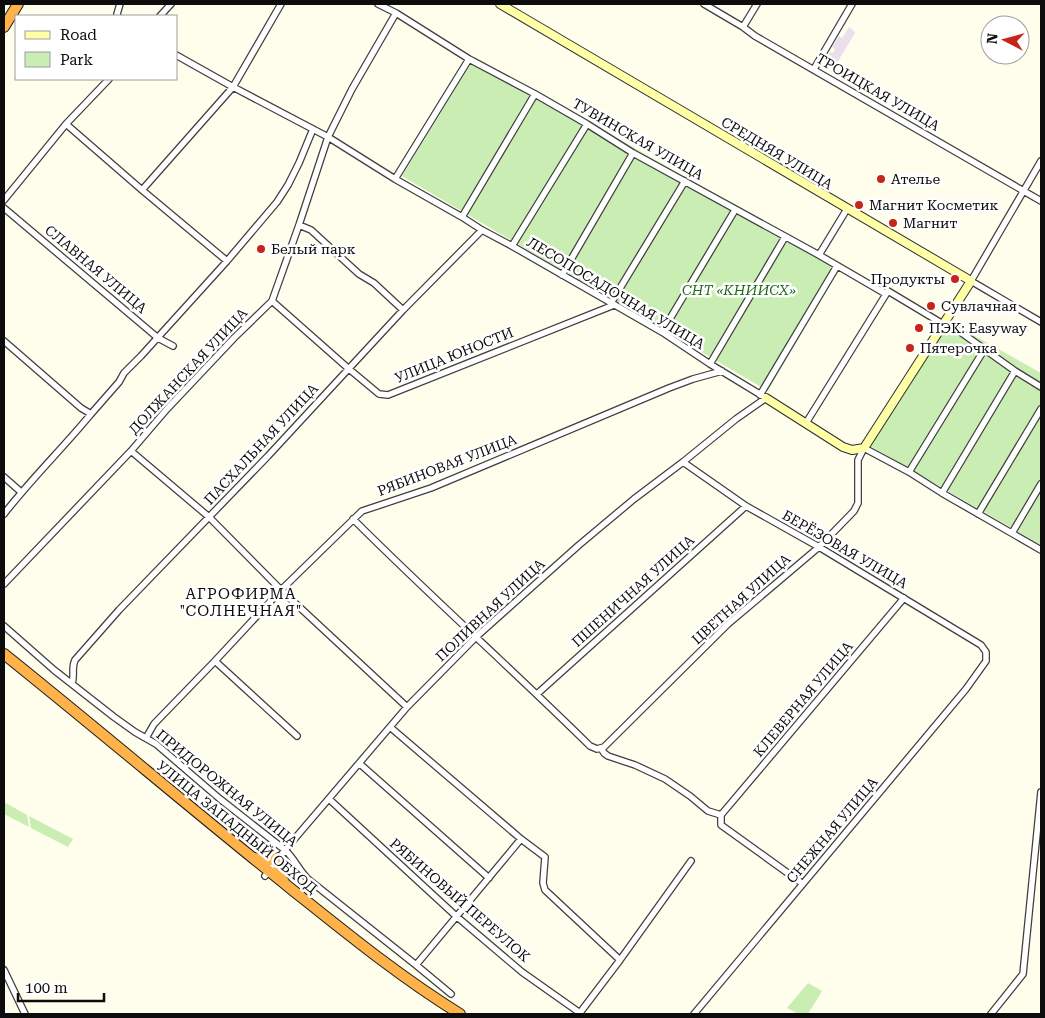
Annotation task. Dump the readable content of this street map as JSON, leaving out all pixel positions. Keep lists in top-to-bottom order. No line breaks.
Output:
{"streets":{"highway":["УЛИЦА ЗАПАДНЫЙ ОБХОД"],"street":["ТРОИЦКАЯ УЛИЦА","ТУВИНСКАЯ УЛИЦА","СРЕДНЯЯ УЛИЦА","СЛАВНАЯ УЛИЦА","ЛЕСОПОСАДОЧНАЯ УЛИЦА","УЛИЦА ЮНОСТИ","ДОЛЖАНСКАЯ УЛИЦА","ПАСХАЛЬНАЯ УЛИЦА","РЯБИНОВАЯ УЛИЦА","БЕРЁЗОВАЯ УЛИЦА","ПШЕНИЧНАЯ УЛИЦА","ЦВЕТНАЯ УЛИЦА","ПОЛИВНАЯ УЛИЦА","КЛЕВЕРНАЯ УЛИЦА","ПРИДОРОЖНАЯ УЛИЦА","СНЕЖНАЯ УЛИЦА","РЯБИНОВЫЙ ПЕРЕУЛОК"]},"crossings":[["ТУВИНСКАЯ УЛИЦА","ДОЛЖАНСКАЯ УЛИЦА"],["ЛЕСОПОСАДОЧНАЯ УЛИЦА","УЛИЦА ЮНОСТИ"],["ЛЕСОПОСАДОЧНАЯ УЛИЦА","ДОЛЖАНСКАЯ УЛИЦА"],["ЛЕСОПОСАДОЧНАЯ УЛИЦА","ПАСХАЛЬНАЯ УЛИЦА"],["ЛЕСОПОСАДОЧНАЯ УЛИЦА","РЯБИНОВАЯ УЛИЦА"],["ЛЕСОПОСАДОЧНАЯ УЛИЦА","ЦВЕТНАЯ УЛИЦА"],["ЛЕСОПОСАДОЧНАЯ УЛИЦА","ПОЛИВНАЯ УЛИЦА"],["УЛИЦА ЮНОСТИ","ДОЛЖАНСКАЯ УЛИЦА"],["УЛИЦА ЮНОСТИ","ПАСХАЛЬНАЯ УЛИЦА"],["ПАСХАЛЬНАЯ УЛИЦА","ПРИДОРОЖНАЯ УЛИЦА"],["РЯБИНОВАЯ УЛИЦА","ПРИДОРОЖНАЯ УЛИЦА"],["БЕРЁЗОВАЯ УЛИЦА","ПШЕНИЧНАЯ УЛИЦА"],["БЕРЁЗОВАЯ УЛИЦА","ЦВЕТНАЯ УЛИЦА"],["БЕРЁЗОВАЯ УЛИЦА","ПОЛИВНАЯ УЛИЦА"],["БЕРЁЗОВАЯ УЛИЦА","КЛЕВЕРНАЯ УЛИЦА"],["БЕРЁЗОВАЯ УЛИЦА","СНЕЖНАЯ УЛИЦА"],["ПОЛИВНАЯ УЛИЦА","ПРИДОРОЖНАЯ УЛИЦА"],["ПОЛИВНАЯ УЛИЦА","УЛИЦА ЗАПАДНЫЙ ОБХОД"],["ПОЛИВНАЯ УЛИЦА","РЯБИНОВЫЙ ПЕРЕУЛОК"]],"districts":["АГРОФИРМА \"СОЛНЕЧНАЯ\""],"parks":["СНТ «КНИИСХ»"],"places":["Ателье","Магнит Косметик","Магнит","Белый парк","Продукты","Сувлачная","ПЭК: Easyway","Пятерочка"],"legend":["Road","Park"],"scale_bar":"100 m","north":"left"}
